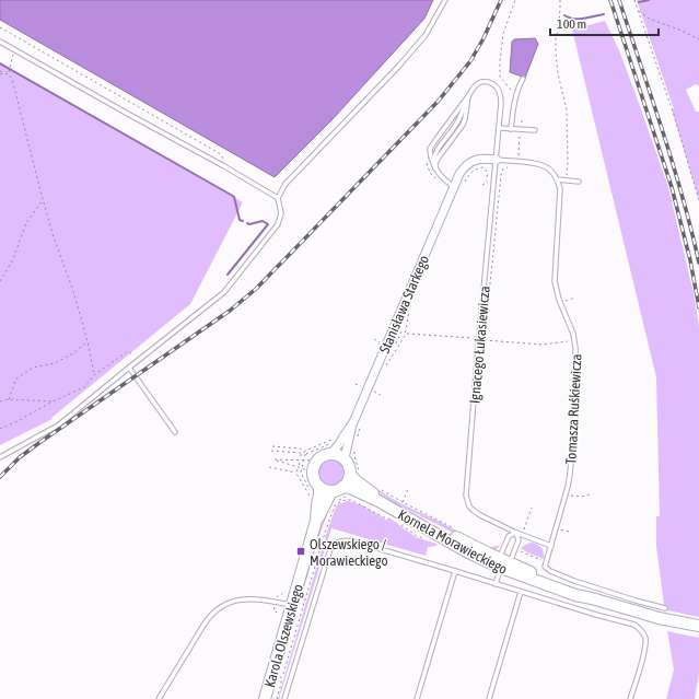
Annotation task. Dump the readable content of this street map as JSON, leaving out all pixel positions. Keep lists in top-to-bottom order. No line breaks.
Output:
{"streets":{"street":["Stanisława Starkego","Kornela Morawieckiego","Karola Olszewskiego"],"lane":["Ignacego Łukasiewicza","Tomasza Ruśkiewicza"]},"crossings":[["Stanisława Starkego","Ignacego Łukasiewicza"],["Ignacego Łukasiewicza","Tomasza Ruśkiewicza"],["Kornela Morawieckiego","Karola Olszewskiego"]],"places":{"transit":["Olszewskiego / Morawieckiego"]},"scale_bar":"100 m"}
